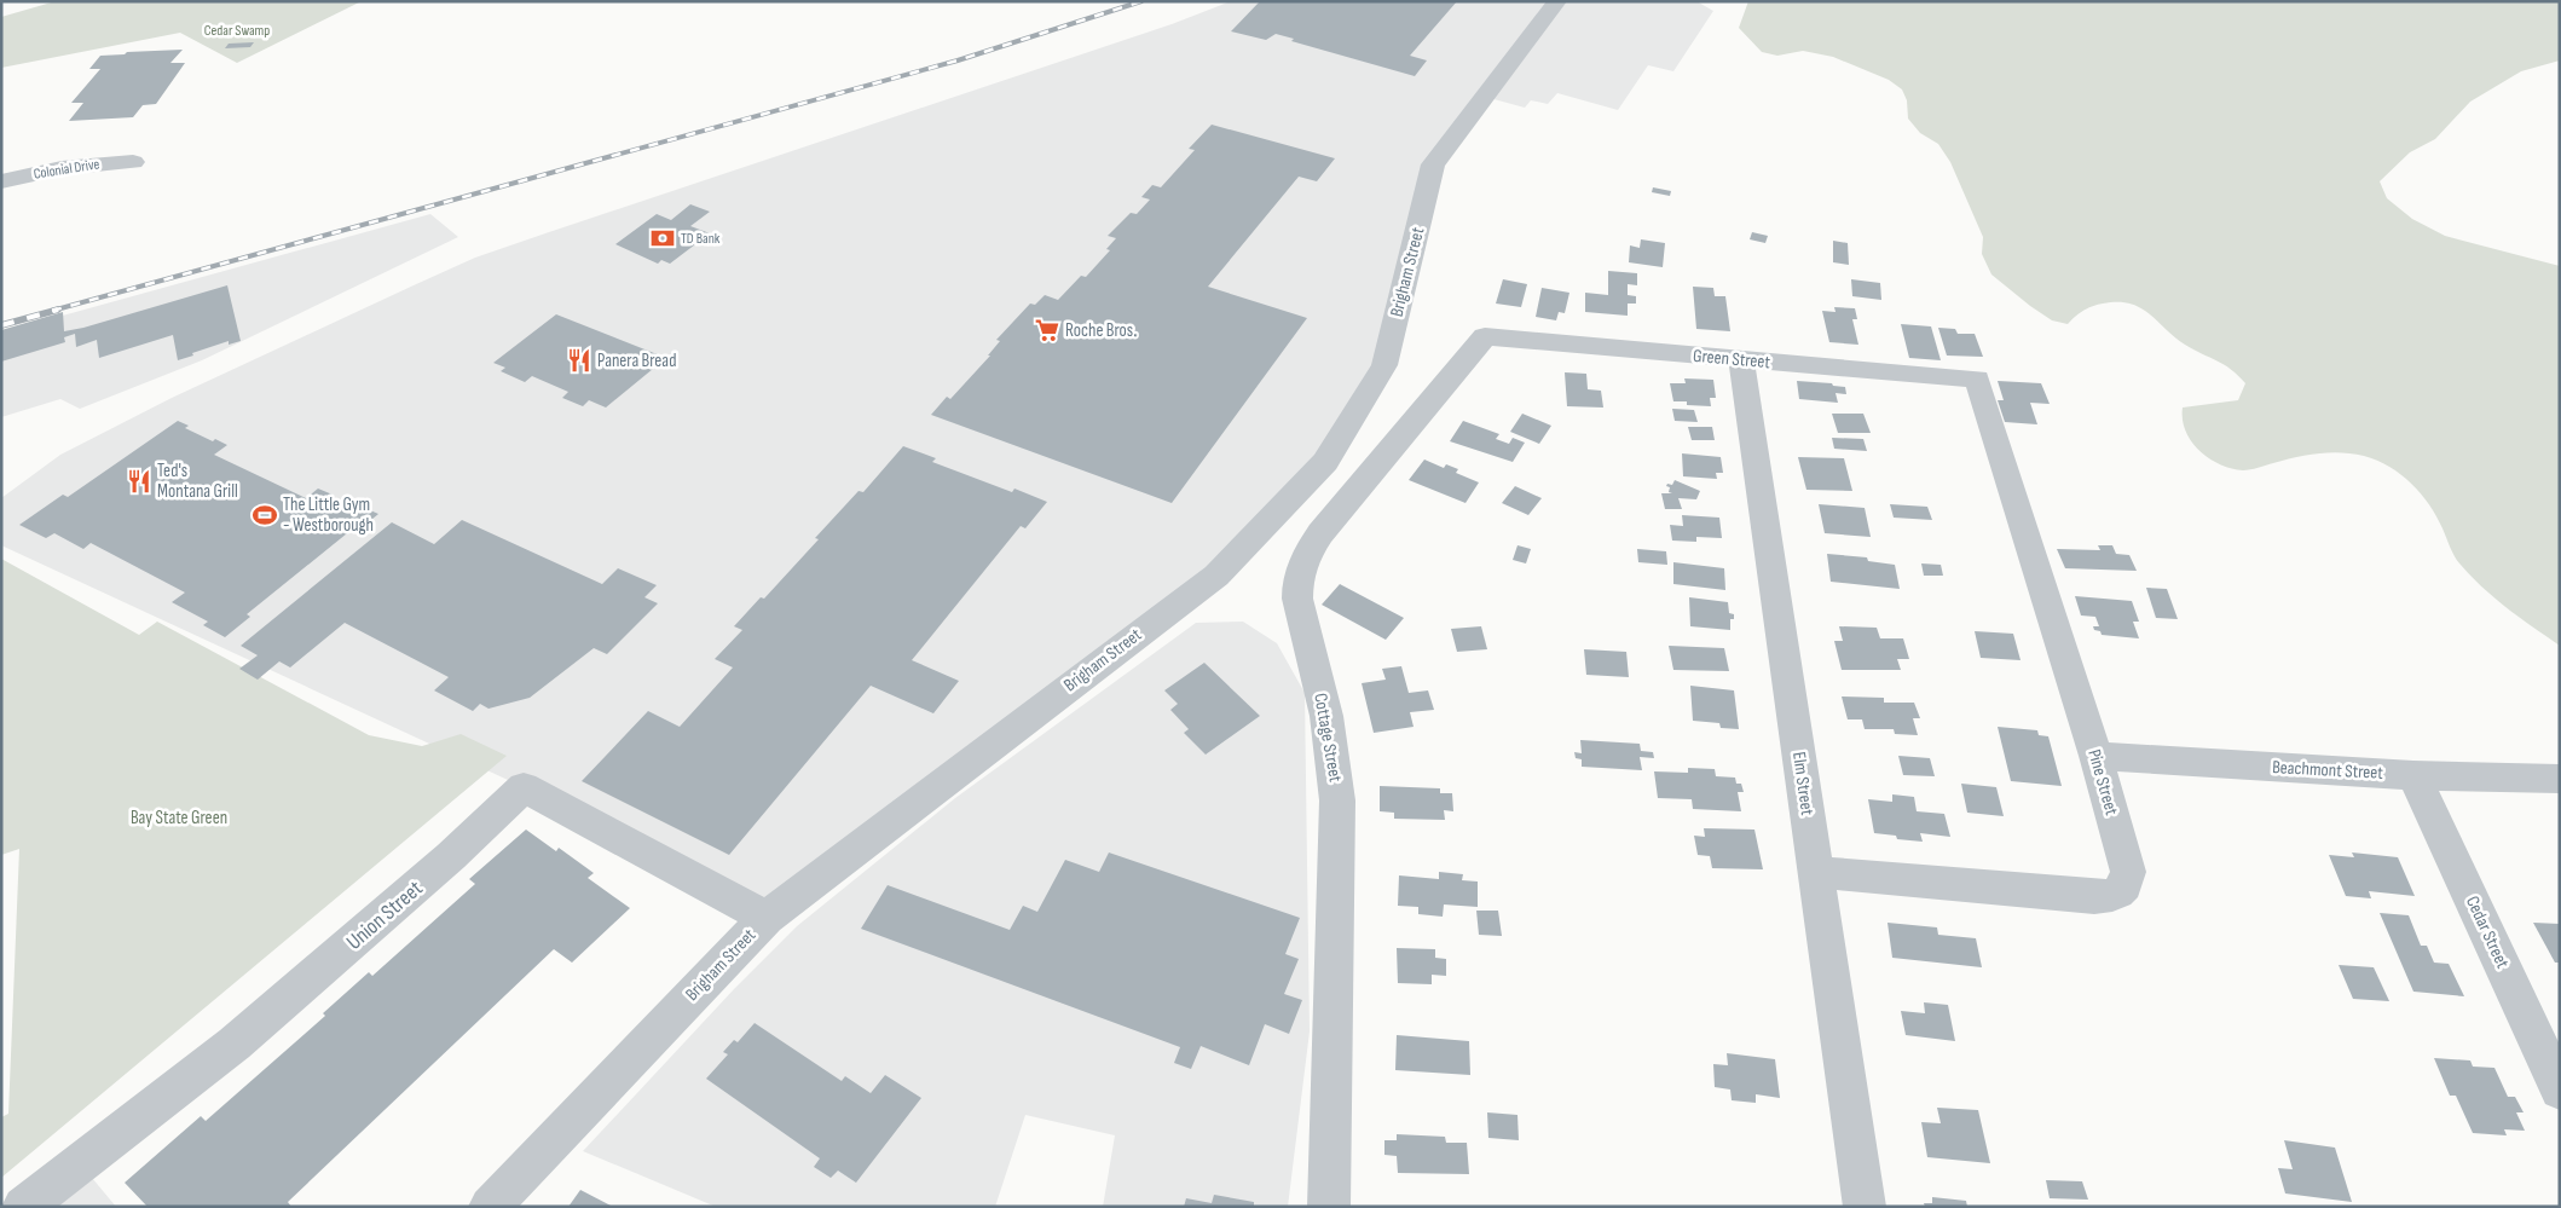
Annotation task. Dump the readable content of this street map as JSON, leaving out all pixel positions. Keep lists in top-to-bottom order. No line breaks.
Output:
{"streets":{"street":["Colonial Drive","Brigham Street","Green Street","Cottage Street","Beachmont Street","Pine Street","Elm Street","Union Street","Cedar Street"]},"crossings":[["Brigham Street","Union Street"],["Green Street","Cottage Street"],["Green Street","Pine Street"],["Green Street","Elm Street"],["Beachmont Street","Pine Street"],["Beachmont Street","Cedar Street"],["Pine Street","Elm Street"]],"parks":["Cedar Swamp","Bay State Green"],"places":{"bank":["TD Bank"],"supermarket":["Roche Bros."],"restaurant":["Panera Bread","Ted's Montana Grill"],"sports":["The Little Gym - Westborough"]}}
